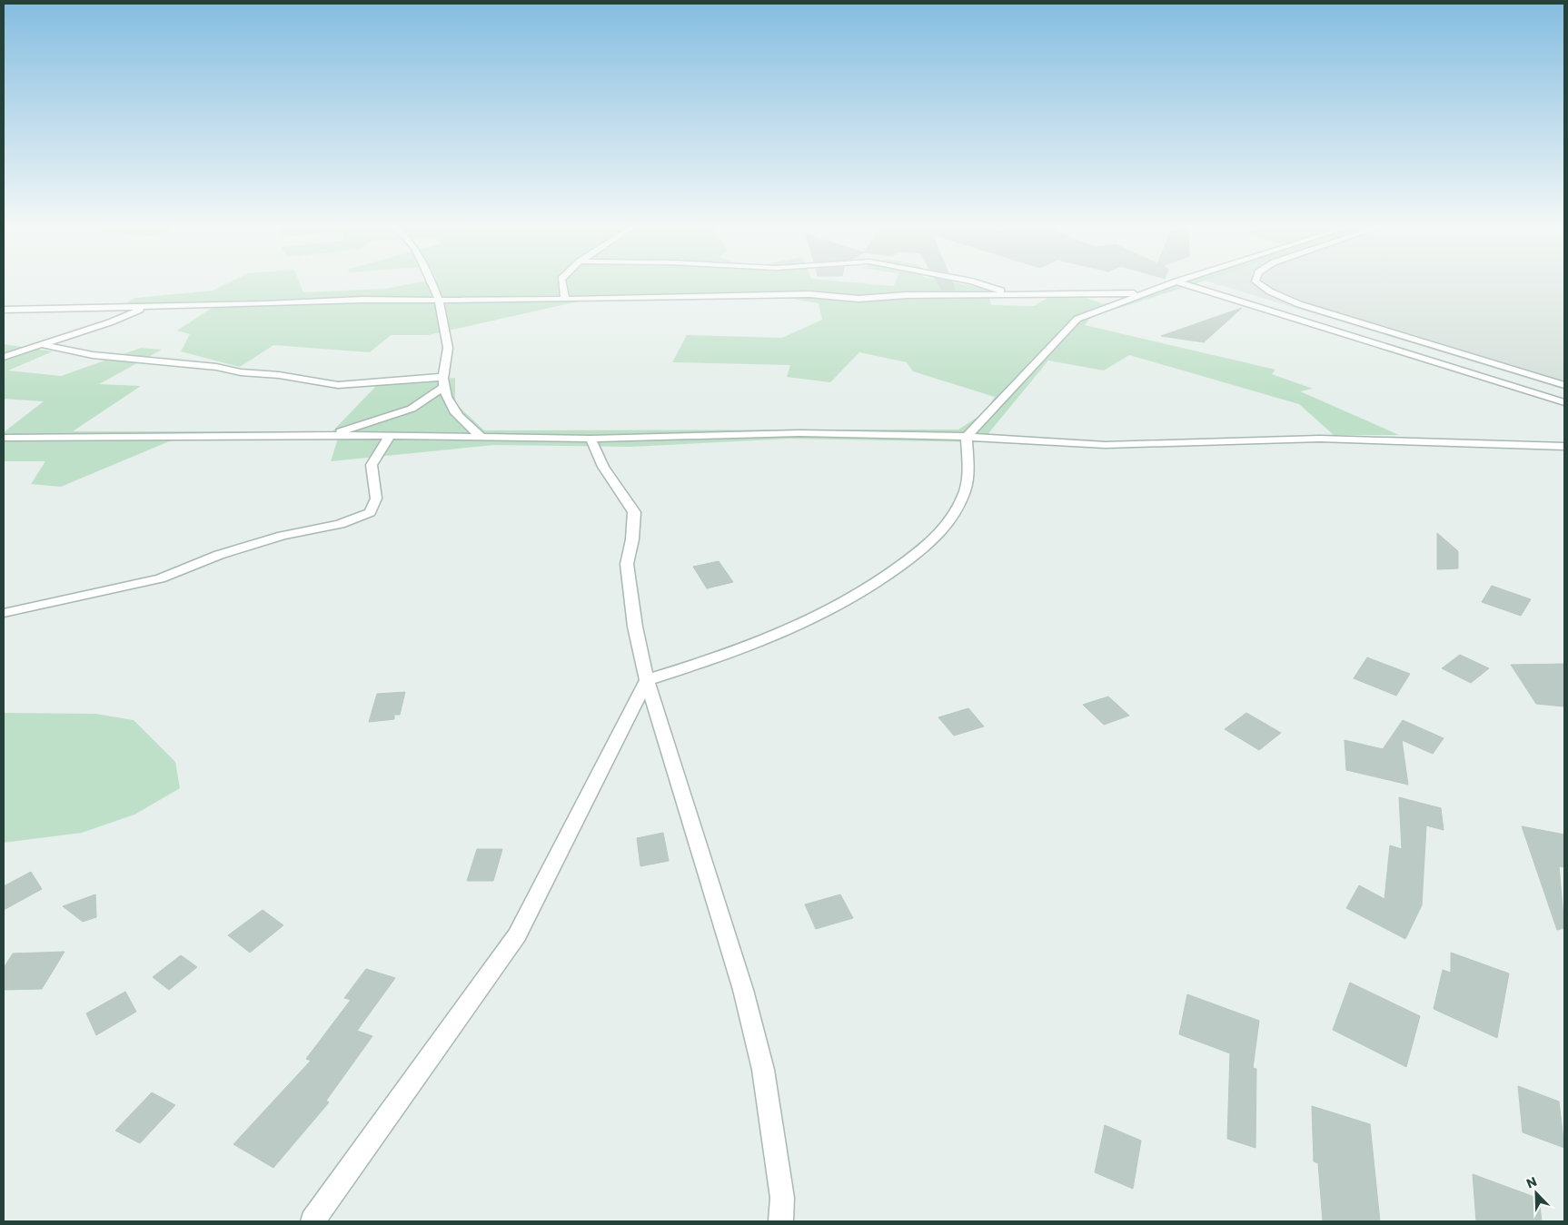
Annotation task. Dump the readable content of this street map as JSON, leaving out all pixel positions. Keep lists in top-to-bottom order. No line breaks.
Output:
{"north":"top left"}
